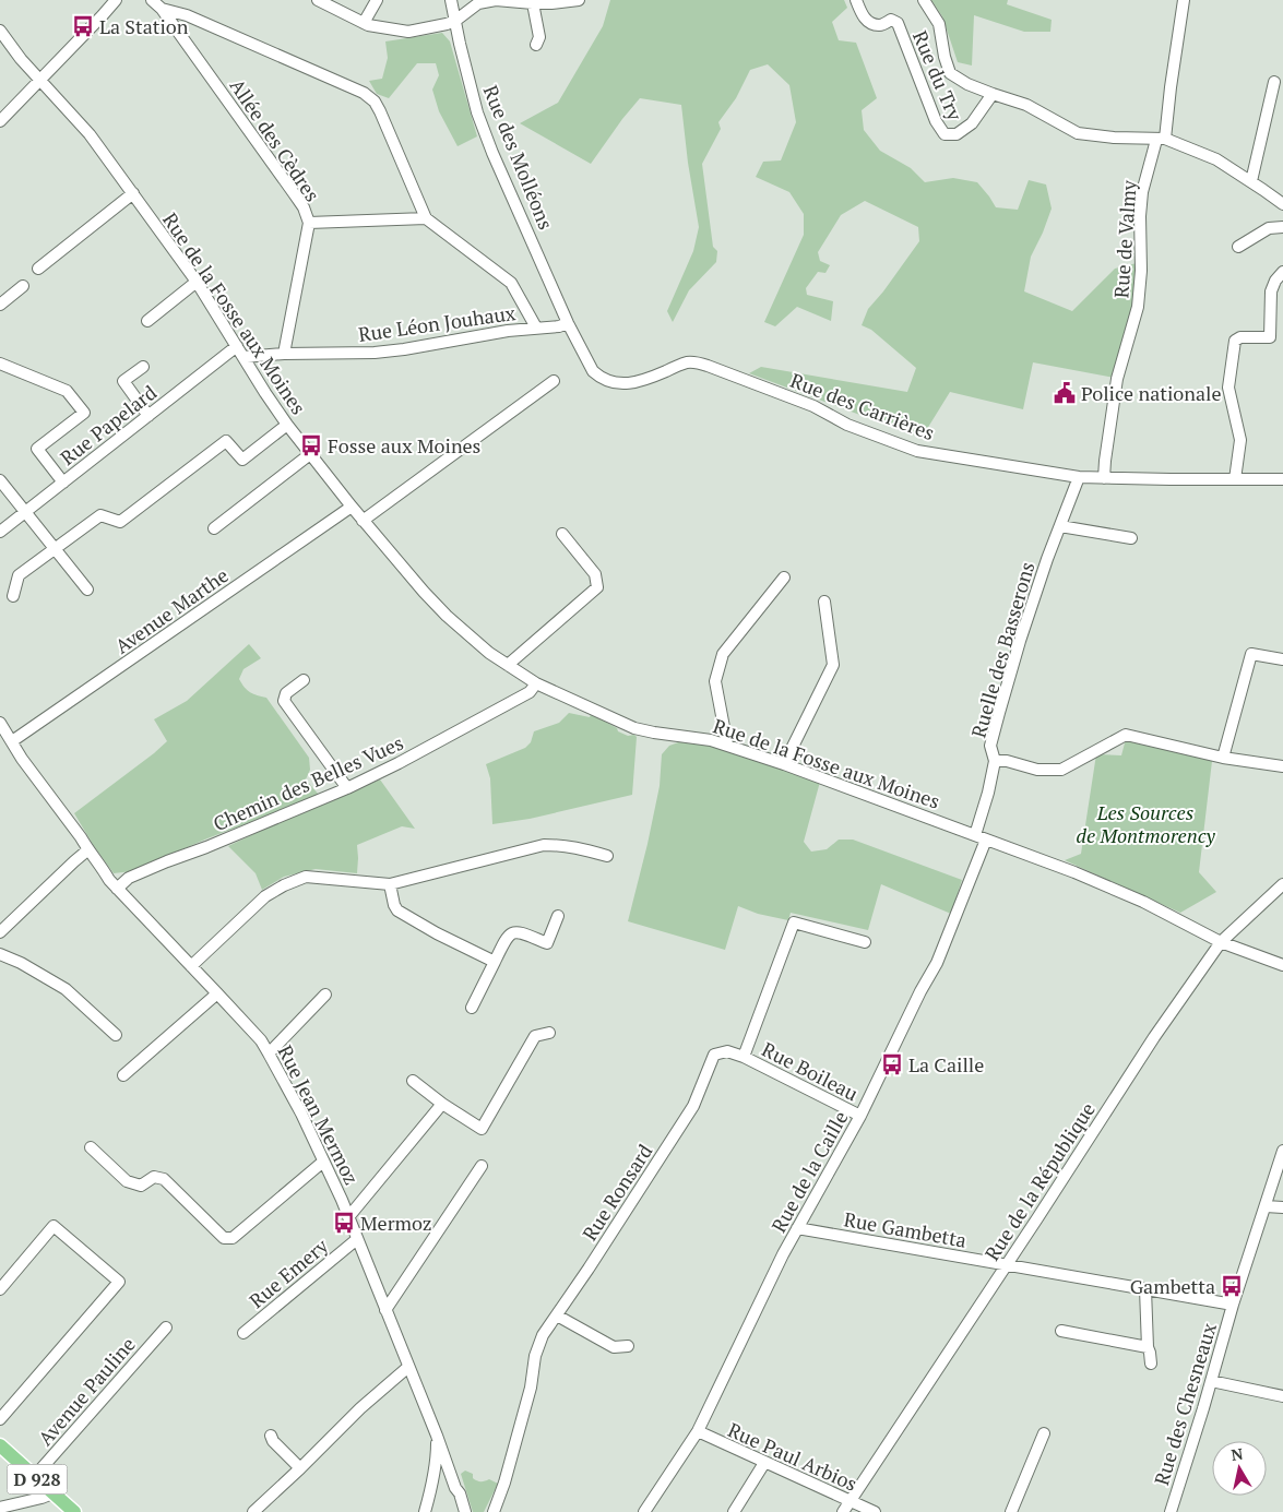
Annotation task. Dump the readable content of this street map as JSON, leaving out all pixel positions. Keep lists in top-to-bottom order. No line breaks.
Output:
{"streets":{"main road":["D 928"],"street":["Rue du Try","Allée des Cèdres","Rue des Molléons","Rue de Valmy","Rue de la Fosse aux Moines","Rue Léon Jouhaux","Rue des Carrières","Rue Papelard","Avenue Marthe","Ruelle des Basserons","Chemin des Belles Vues","Rue Boileau","Rue Jean Mermoz","Rue de la Caille","Rue de la République","Rue Ronsard","Rue Gambetta","Rue Emery","Avenue Pauline","Rue des Chesneaux","Rue Paul Arbios"]},"crossings":[["Rue des Molléons","Rue Léon Jouhaux"],["Rue des Molléons","Rue des Carrières"],["Rue de Valmy","Rue des Carrières"],["Rue de la Fosse aux Moines","Rue Léon Jouhaux"],["Rue de la Fosse aux Moines","Rue Papelard"],["Rue de la Fosse aux Moines","Avenue Marthe"],["Rue de la Fosse aux Moines","Ruelle des Basserons"],["Rue de la Fosse aux Moines","Chemin des Belles Vues"],["Rue de la Fosse aux Moines","Rue de la Caille"],["Rue de la Fosse aux Moines","Rue de la République"],["Rue Léon Jouhaux","Rue des Carrières"],["Rue des Carrières","Ruelle des Basserons"],["Avenue Marthe","Rue Jean Mermoz"],["Ruelle des Basserons","Rue de la Caille"],["Chemin des Belles Vues","Rue Jean Mermoz"],["Rue Boileau","Rue de la Caille"],["Rue Boileau","Rue Ronsard"],["Rue Jean Mermoz","Rue Emery"],["Rue de la Caille","Rue Gambetta"],["Rue de la Caille","Rue Paul Arbios"],["Rue de la République","Rue Gambetta"],["Rue de la République","Rue Paul Arbios"],["Rue Gambetta","Rue des Chesneaux"],["Avenue Pauline","D 928"]],"parks":["Les Sources de Montmorency"],"places":{"bus stop":["La Station","Fosse aux Moines","La Caille","Mermoz","Gambetta"],"public building":["Police nationale"]},"north":"top"}
